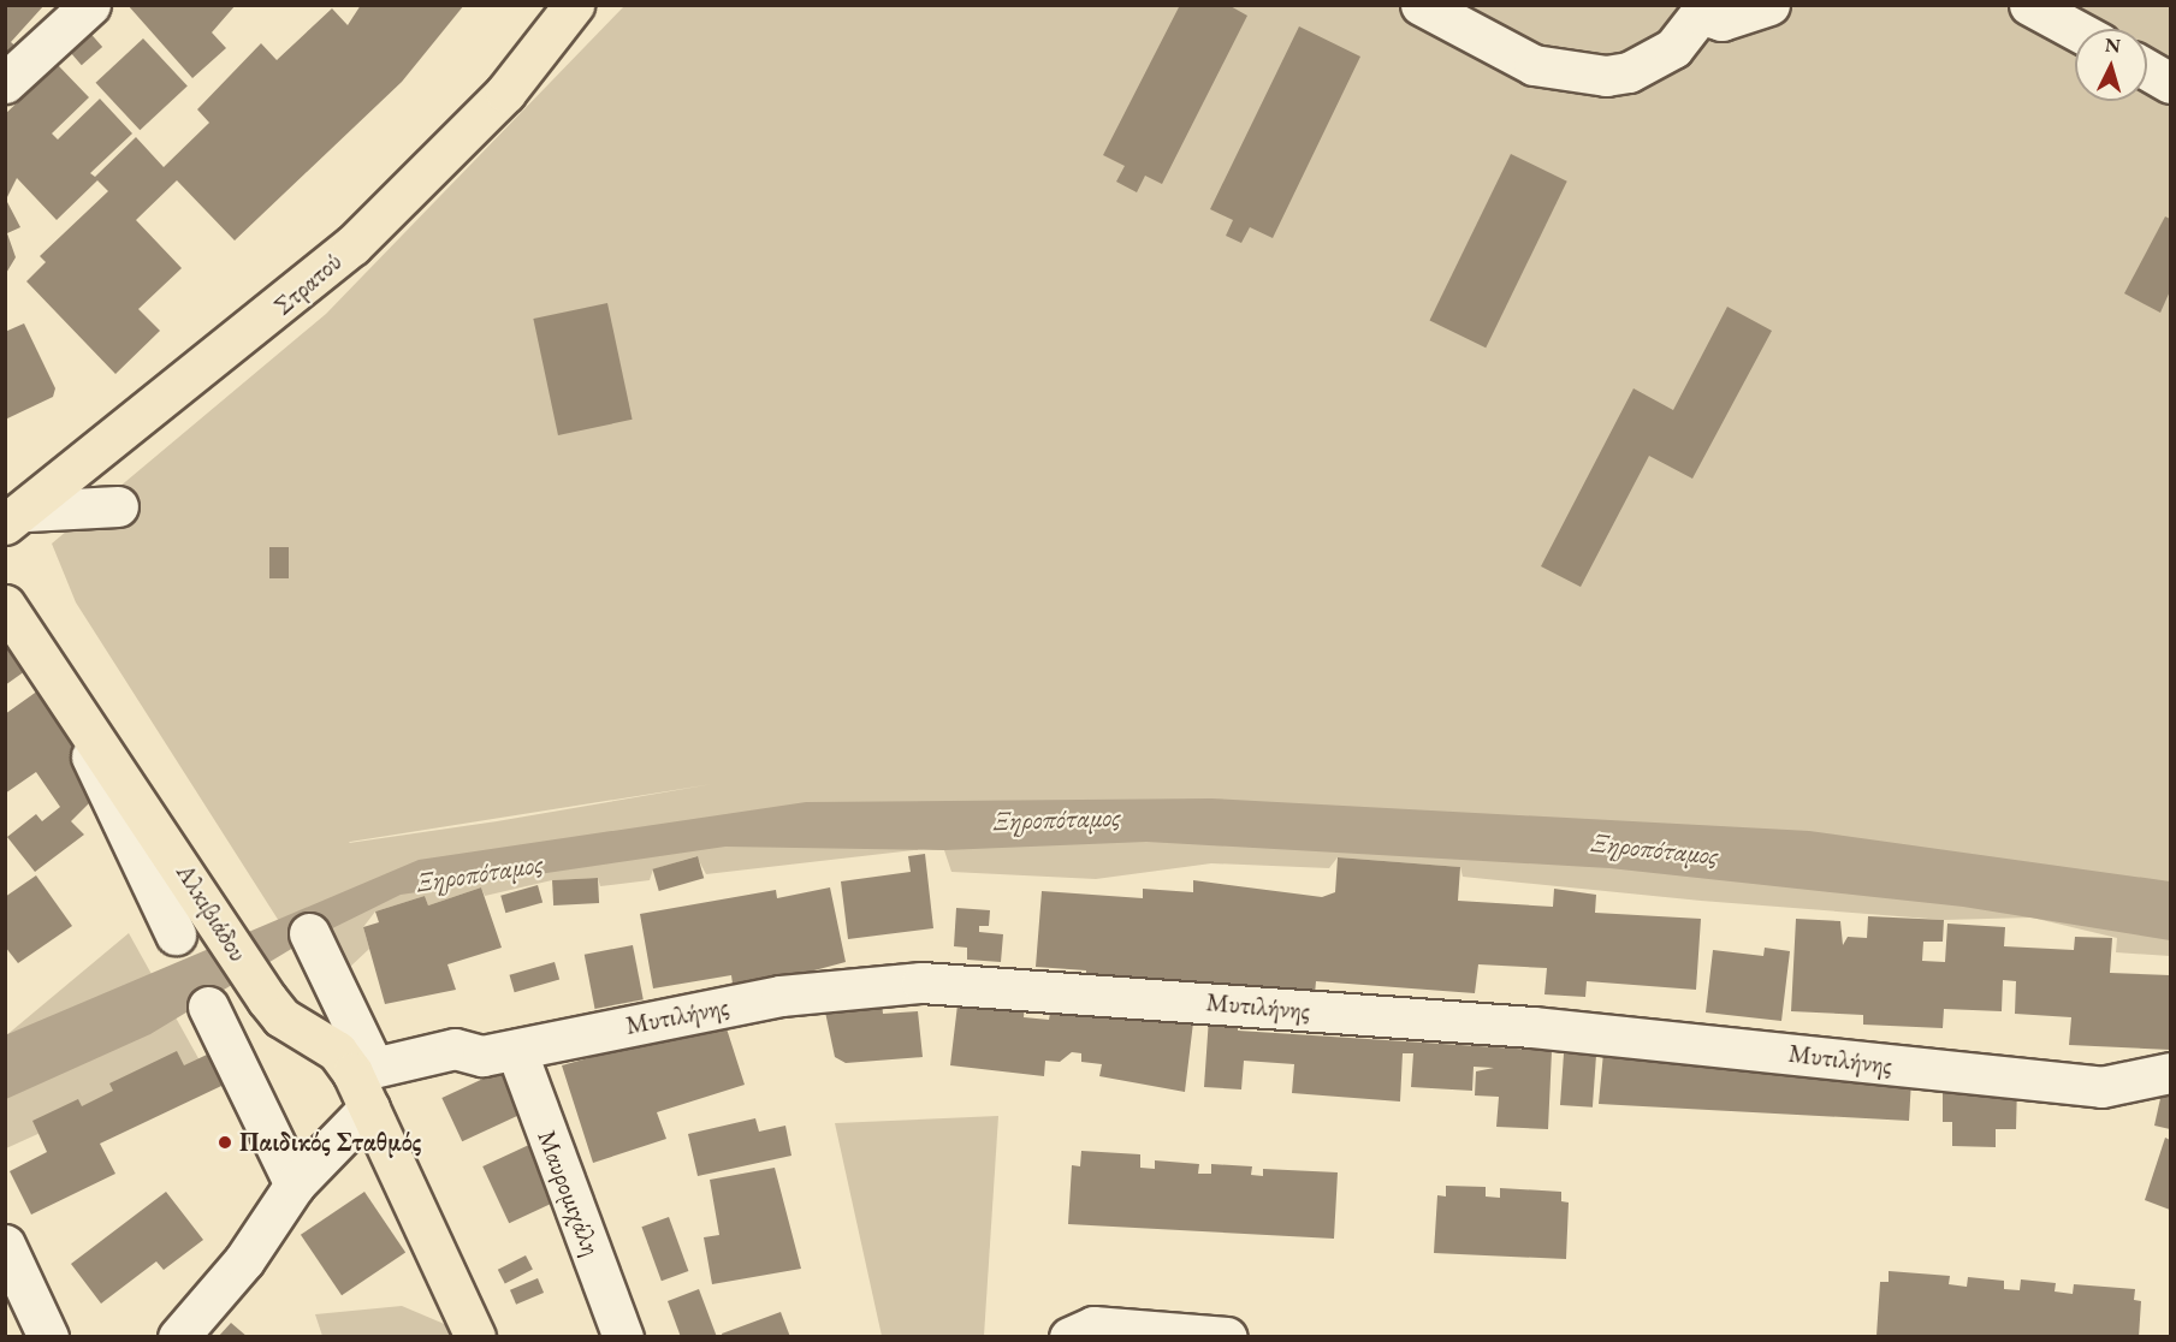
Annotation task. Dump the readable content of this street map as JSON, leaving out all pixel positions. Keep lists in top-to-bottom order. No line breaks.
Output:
{"streets":{"main road":["Στρατού","Αλκιβιάδου"],"street":["Μυτιλήνης","Μαυρομιχάλη"]},"crossings":[["Αλκιβιάδου","Μυτιλήνης"],["Μυτιλήνης","Μαυρομιχάλη"]],"water":["Ξηροπόταμος"],"places":["Παιδικός Σταθμός"],"north":"top"}
